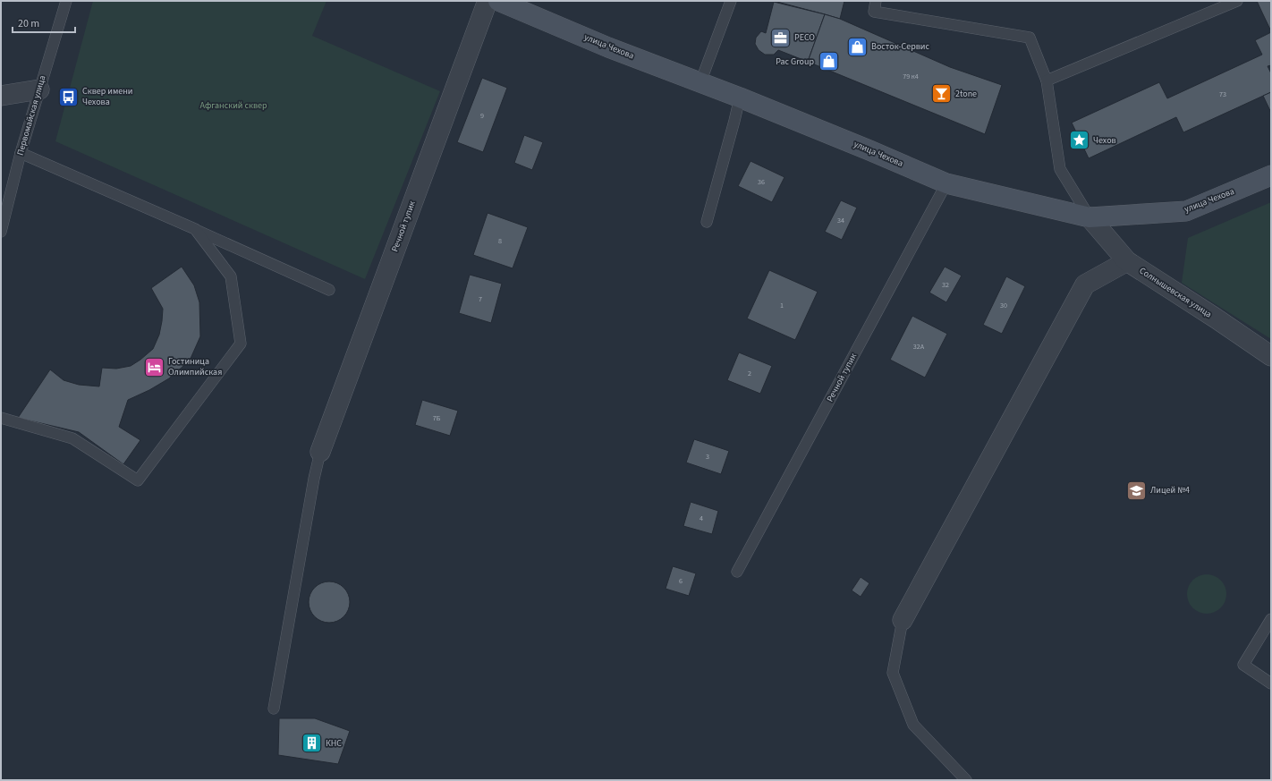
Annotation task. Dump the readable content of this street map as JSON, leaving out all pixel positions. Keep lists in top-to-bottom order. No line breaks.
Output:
{"streets":{"main road":["улица Чехова"],"street":["Речной тупик","Солнышевская улица"],"lane":["Первомайская улица"]},"crossings":[["улица Чехова","Речной тупик"],["улица Чехова","Солнышевская улица"]],"parks":["Афганский сквер"],"places":{"office":["РЕСО"],"shop":["Восток-Сервис","Pac Group"],"bar":["2tone"],"bus stop":["Сквер имени Чехова"],"place":["Чехов"],"hotel":["Гостиница Олимпийская"],"school or university":["Лицей №4"],"building":["КНС"]},"house_numbers":["79 к4","73","9","36","34","8","32","7","1","30","32А","2","7Б","3","4","6"],"scale_bar":"20 m"}
